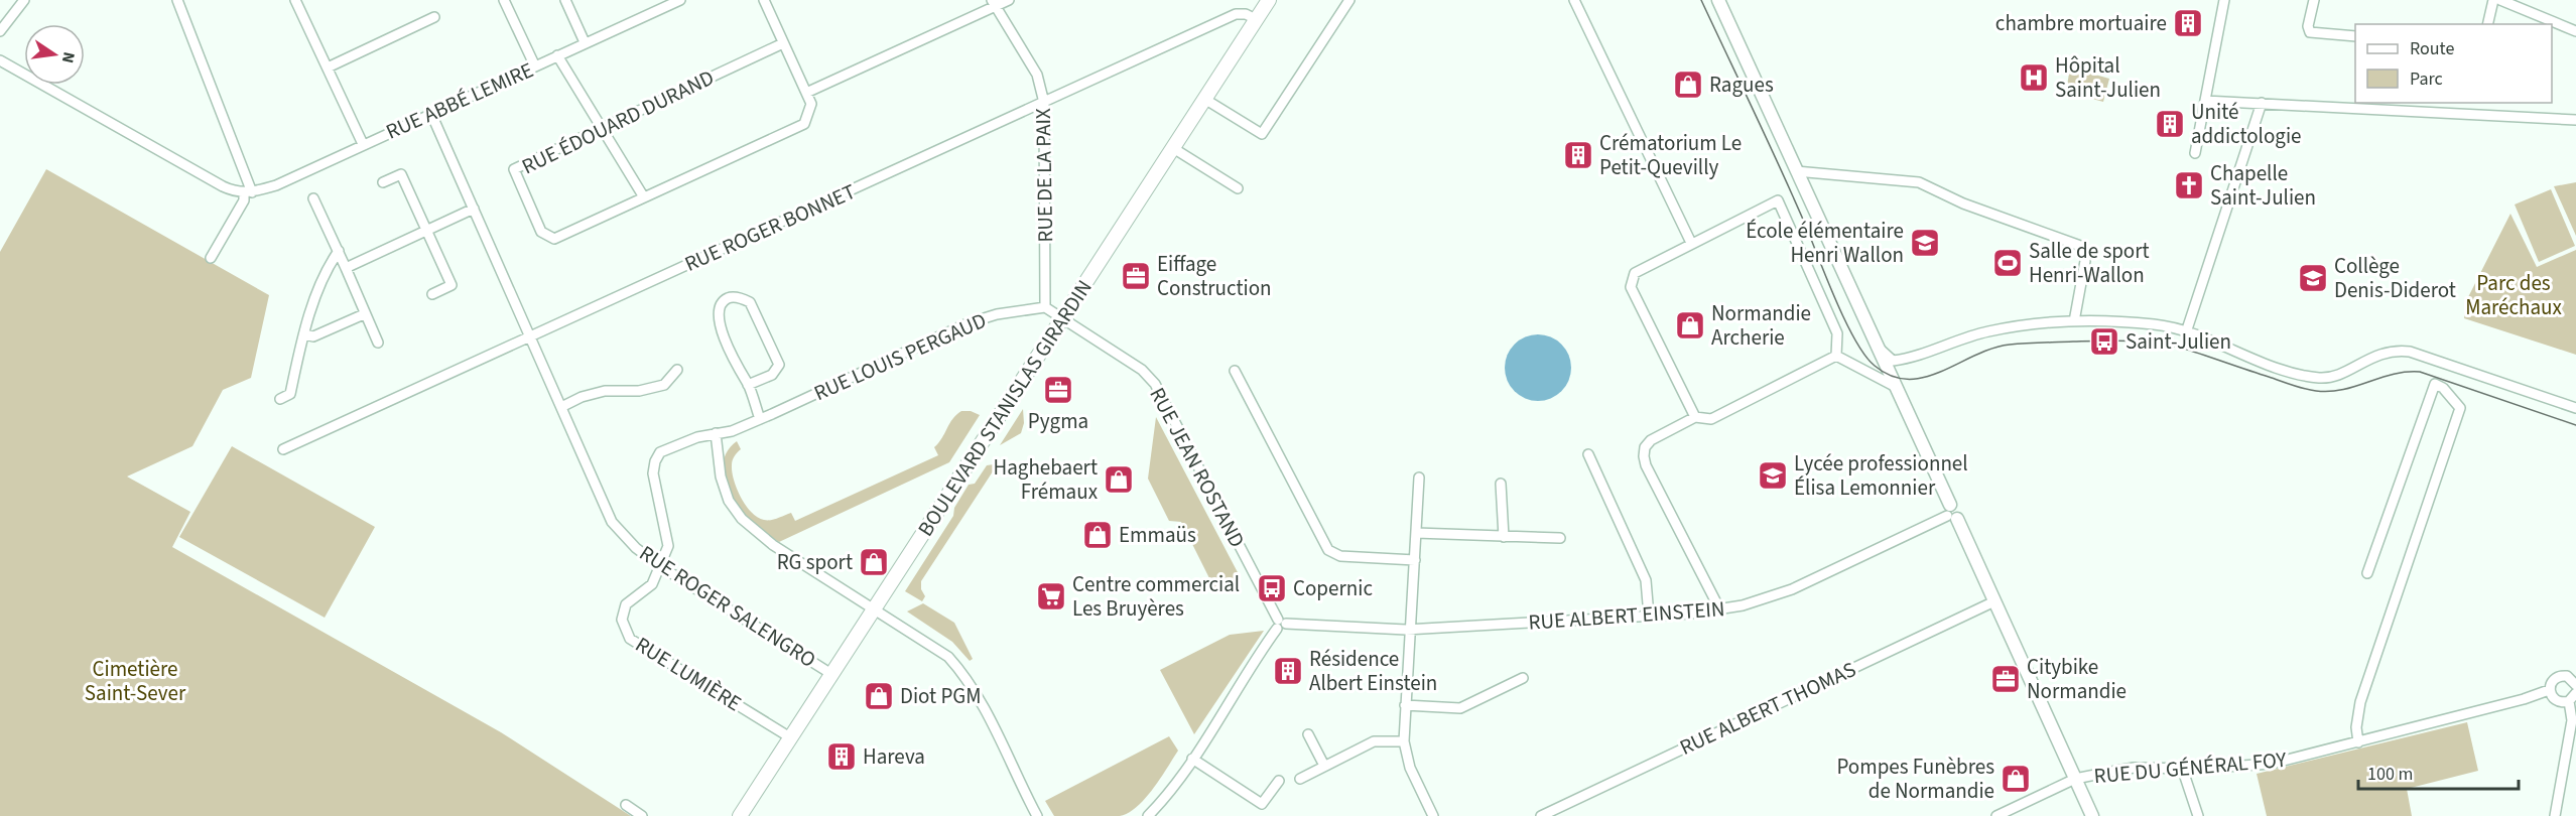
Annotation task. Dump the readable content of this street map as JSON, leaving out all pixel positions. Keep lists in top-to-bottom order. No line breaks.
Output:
{"streets":{"main road":["BOULEVARD STANISLAS GIRARDIN"],"street":["RUE ABBÉ LEMIRE","RUE ÉDOUARD DURAND","RUE DE LA PAIX","RUE ROGER BONNET","RUE LOUIS PERGAUD","RUE JEAN ROSTAND","RUE ROGER SALENGRO","RUE ALBERT EINSTEIN","RUE LUMIÈRE","RUE ALBERT THOMAS","RUE DU GÉNÉRAL FOY"]},"crossings":[["RUE ABBÉ LEMIRE","RUE ROGER SALENGRO"],["RUE DE LA PAIX","RUE ROGER BONNET"],["RUE DE LA PAIX","RUE LOUIS PERGAUD"],["RUE ROGER BONNET","BOULEVARD STANISLAS GIRARDIN"],["RUE ROGER BONNET","RUE ROGER SALENGRO"],["RUE LOUIS PERGAUD","RUE ROGER SALENGRO"],["RUE LOUIS PERGAUD","RUE LUMIÈRE"],["BOULEVARD STANISLAS GIRARDIN","RUE JEAN ROSTAND"],["BOULEVARD STANISLAS GIRARDIN","RUE ROGER SALENGRO"],["BOULEVARD STANISLAS GIRARDIN","RUE LUMIÈRE"],["RUE JEAN ROSTAND","RUE ALBERT EINSTEIN"],["RUE ROGER SALENGRO","RUE LUMIÈRE"]],"parks":["Parc des Maréchaux","Cimetière Saint-Sever"],"places":{"building":["chambre mortuaire","Unité addictologie","Crématorium Le Petit-Quevilly","Résidence Albert Einstein","Hareva"],"hospital":["Hôpital Saint-Julien"],"shop":["Ragues","Normandie Archerie","Haghebaert Frémaux","Emmaüs","RG sport","Diot PGM","Pompes Funèbres de Normandie"],"church":["Chapelle Saint-Julien"],"school or university":["École élémentaire Henri Wallon","Collège Denis-Diderot","Lycée professionnel Élisa Lemonnier"],"sports":["Salle de sport Henri-Wallon"],"office":["Eiffage Construction","Pygma","Citybike Normandie"],"bus stop":["Saint-Julien","Copernic"],"supermarket":["Centre commercial Les Bruyères"]},"legend":["Route","Parc"],"scale_bar":"100 m","north":"right"}
